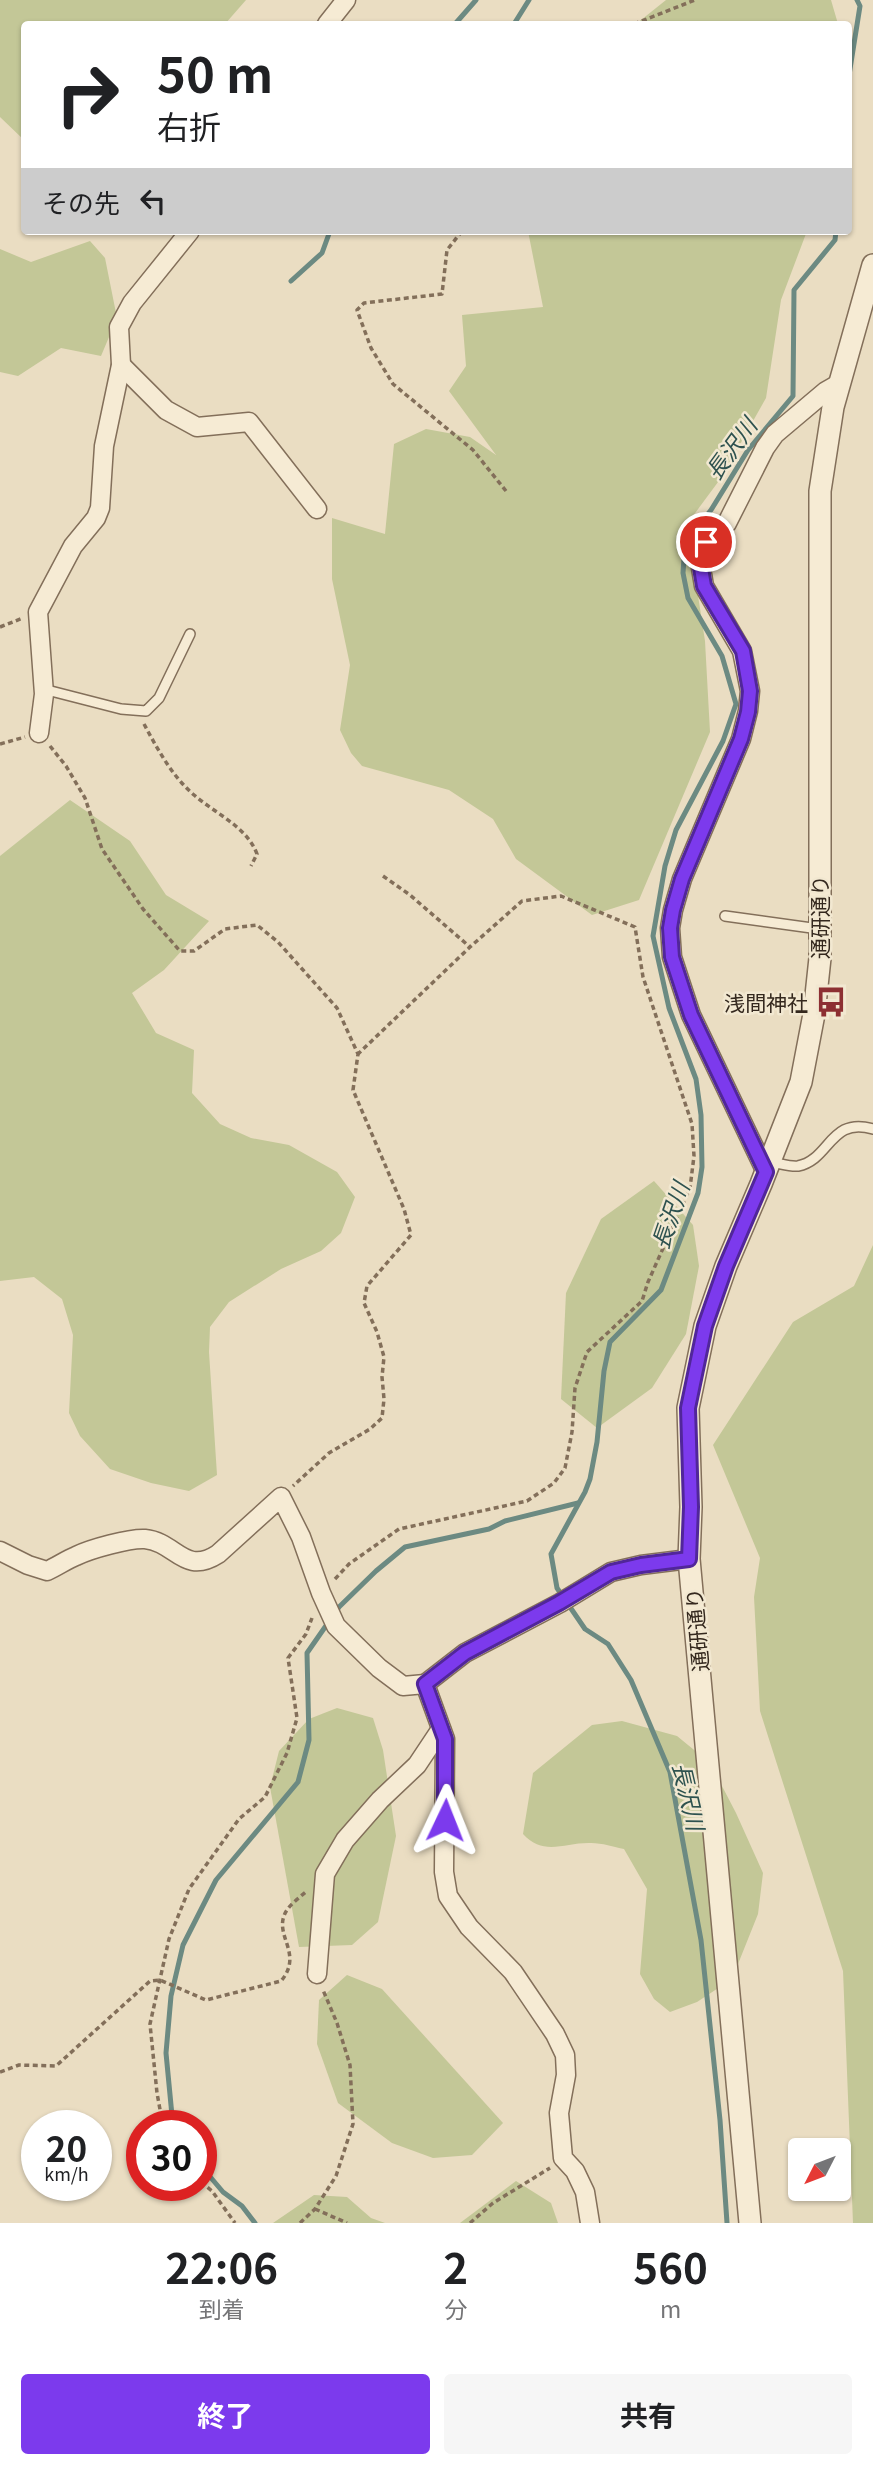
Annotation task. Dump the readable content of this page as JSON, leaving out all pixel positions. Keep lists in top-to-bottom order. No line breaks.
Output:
{"streets":{"street":["通研通り"]},"water":["長沢川"],"places":{"bus stop":["浅間神社"]},"north":"bottom left","page":{"turn":["50 m","右折"],"then":"その先","speed":"20 km/h","limit":"30","eta":["22:06","到着","2","分","560","m"],"buttons":["終了","共有"]}}
